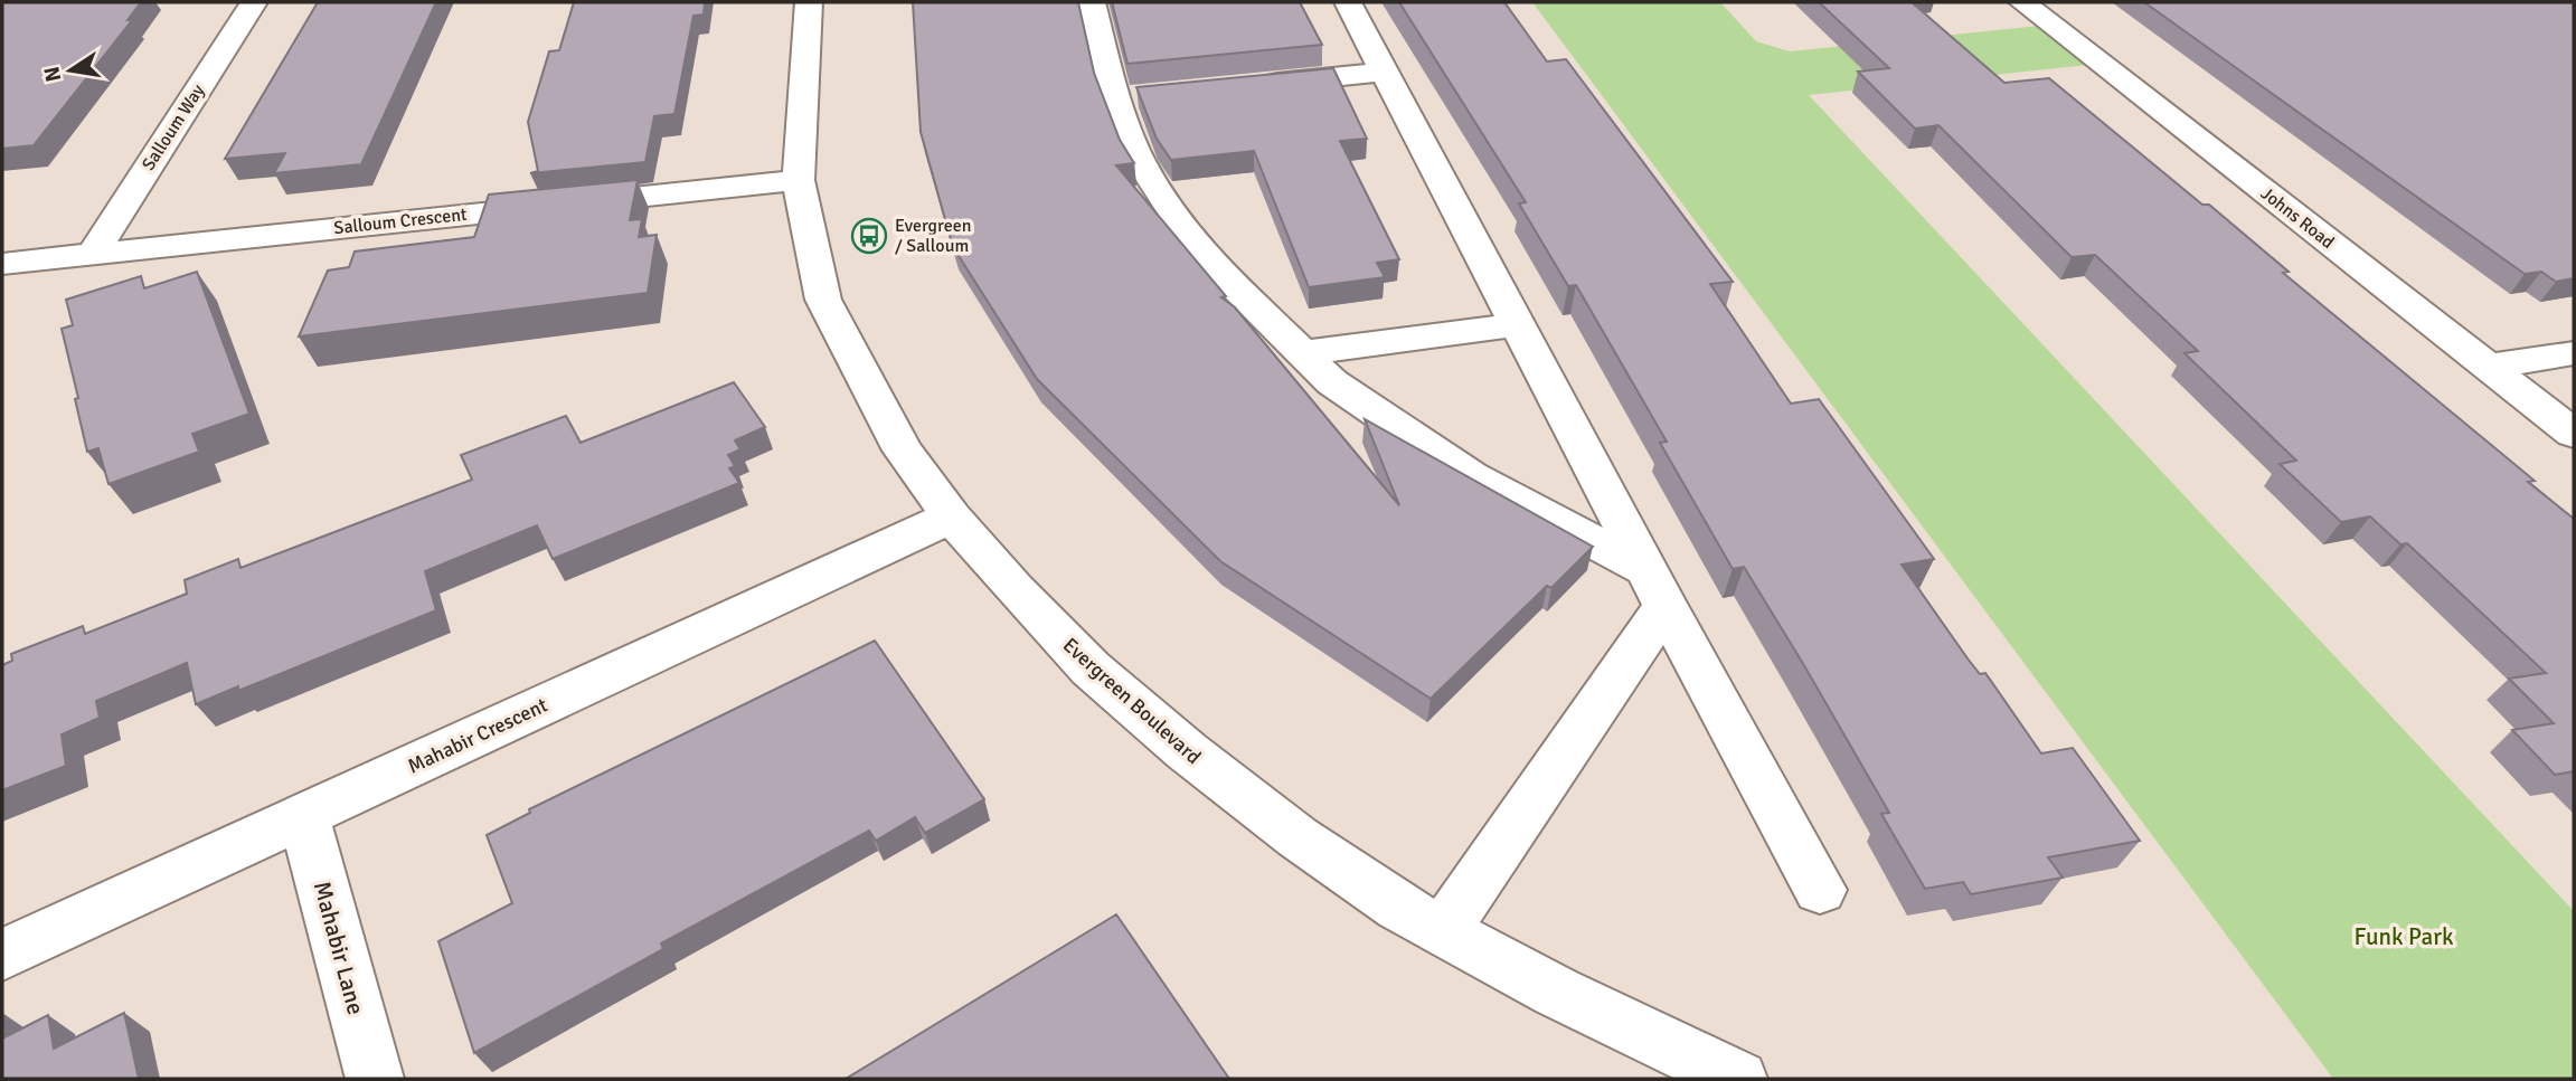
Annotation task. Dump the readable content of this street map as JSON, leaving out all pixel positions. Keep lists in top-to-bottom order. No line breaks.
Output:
{"streets":{"street":["Salloum Way","Johns Road","Salloum Crescent","Evergreen Boulevard","Mahabir Crescent","Mahabir Lane"]},"crossings":[["Salloum Way","Salloum Crescent"],["Salloum Crescent","Evergreen Boulevard"],["Evergreen Boulevard","Mahabir Crescent"],["Mahabir Crescent","Mahabir Lane"]],"parks":["Funk Park"],"places":{"bus stop":["Evergreen / Salloum"]},"north":"left"}
